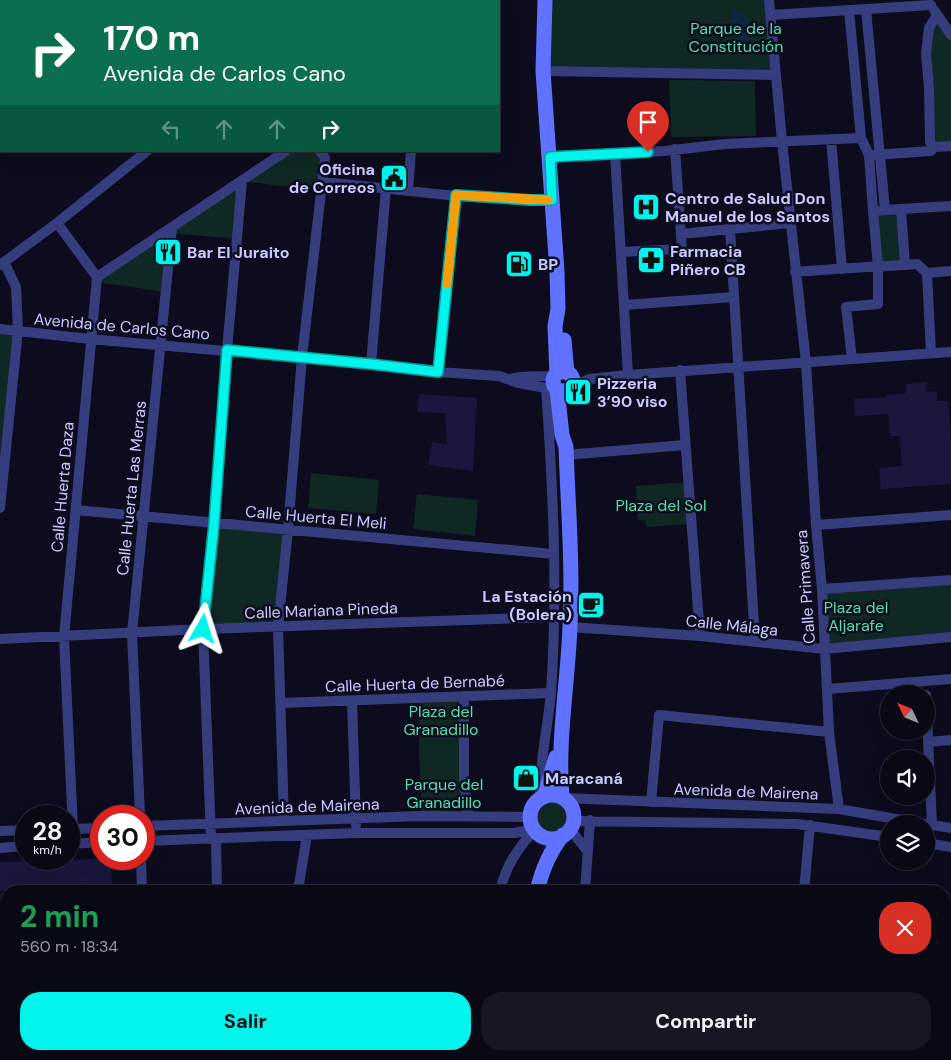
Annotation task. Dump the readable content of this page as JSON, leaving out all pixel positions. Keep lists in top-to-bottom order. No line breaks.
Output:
{"streets":{"street":["Avenida de Carlos Cano","Calle Huerta Daza","Calle Huerta Las Merras","Calle Huerta El Meli","Calle Primavera","Calle Mariana Pineda","Calle Málaga","Calle Huerta de Bernabé","Avenida de Mairena"]},"crossings":[["Avenida de Carlos Cano","Calle Huerta Daza"],["Avenida de Carlos Cano","Calle Huerta Las Merras"],["Calle Huerta Daza","Calle Huerta El Meli"],["Calle Huerta Daza","Calle Mariana Pineda"],["Calle Huerta Las Merras","Calle Huerta El Meli"],["Calle Huerta Las Merras","Calle Mariana Pineda"],["Calle Primavera","Calle Málaga"],["Calle Primavera","Avenida de Mairena"]],"parks":["Parque de la Constitución","Plaza del Sol","Plaza del Aljarafe","Plaza del Granadillo","Parque del Granadillo"],"places":{"public building":["Oficina de Correos"],"hospital":["Centro de Salud Don Manuel de los Santos"],"restaurant":["Bar El Juraito","Pizzeria 3’90 viso"],"pharmacy":["Farmacia Piñero CB"],"fuel station":["BP"],"cafe":["La Estación (Bolera)"],"shop":["Maracaná"]},"north":"top left","page":{"turn":["170 m","Avenida de Carlos Cano"],"speed":"28 km/h","limit":"30","heading":["2 min","560 m · 18:34"],"buttons":["Salir","Compartir"]}}
